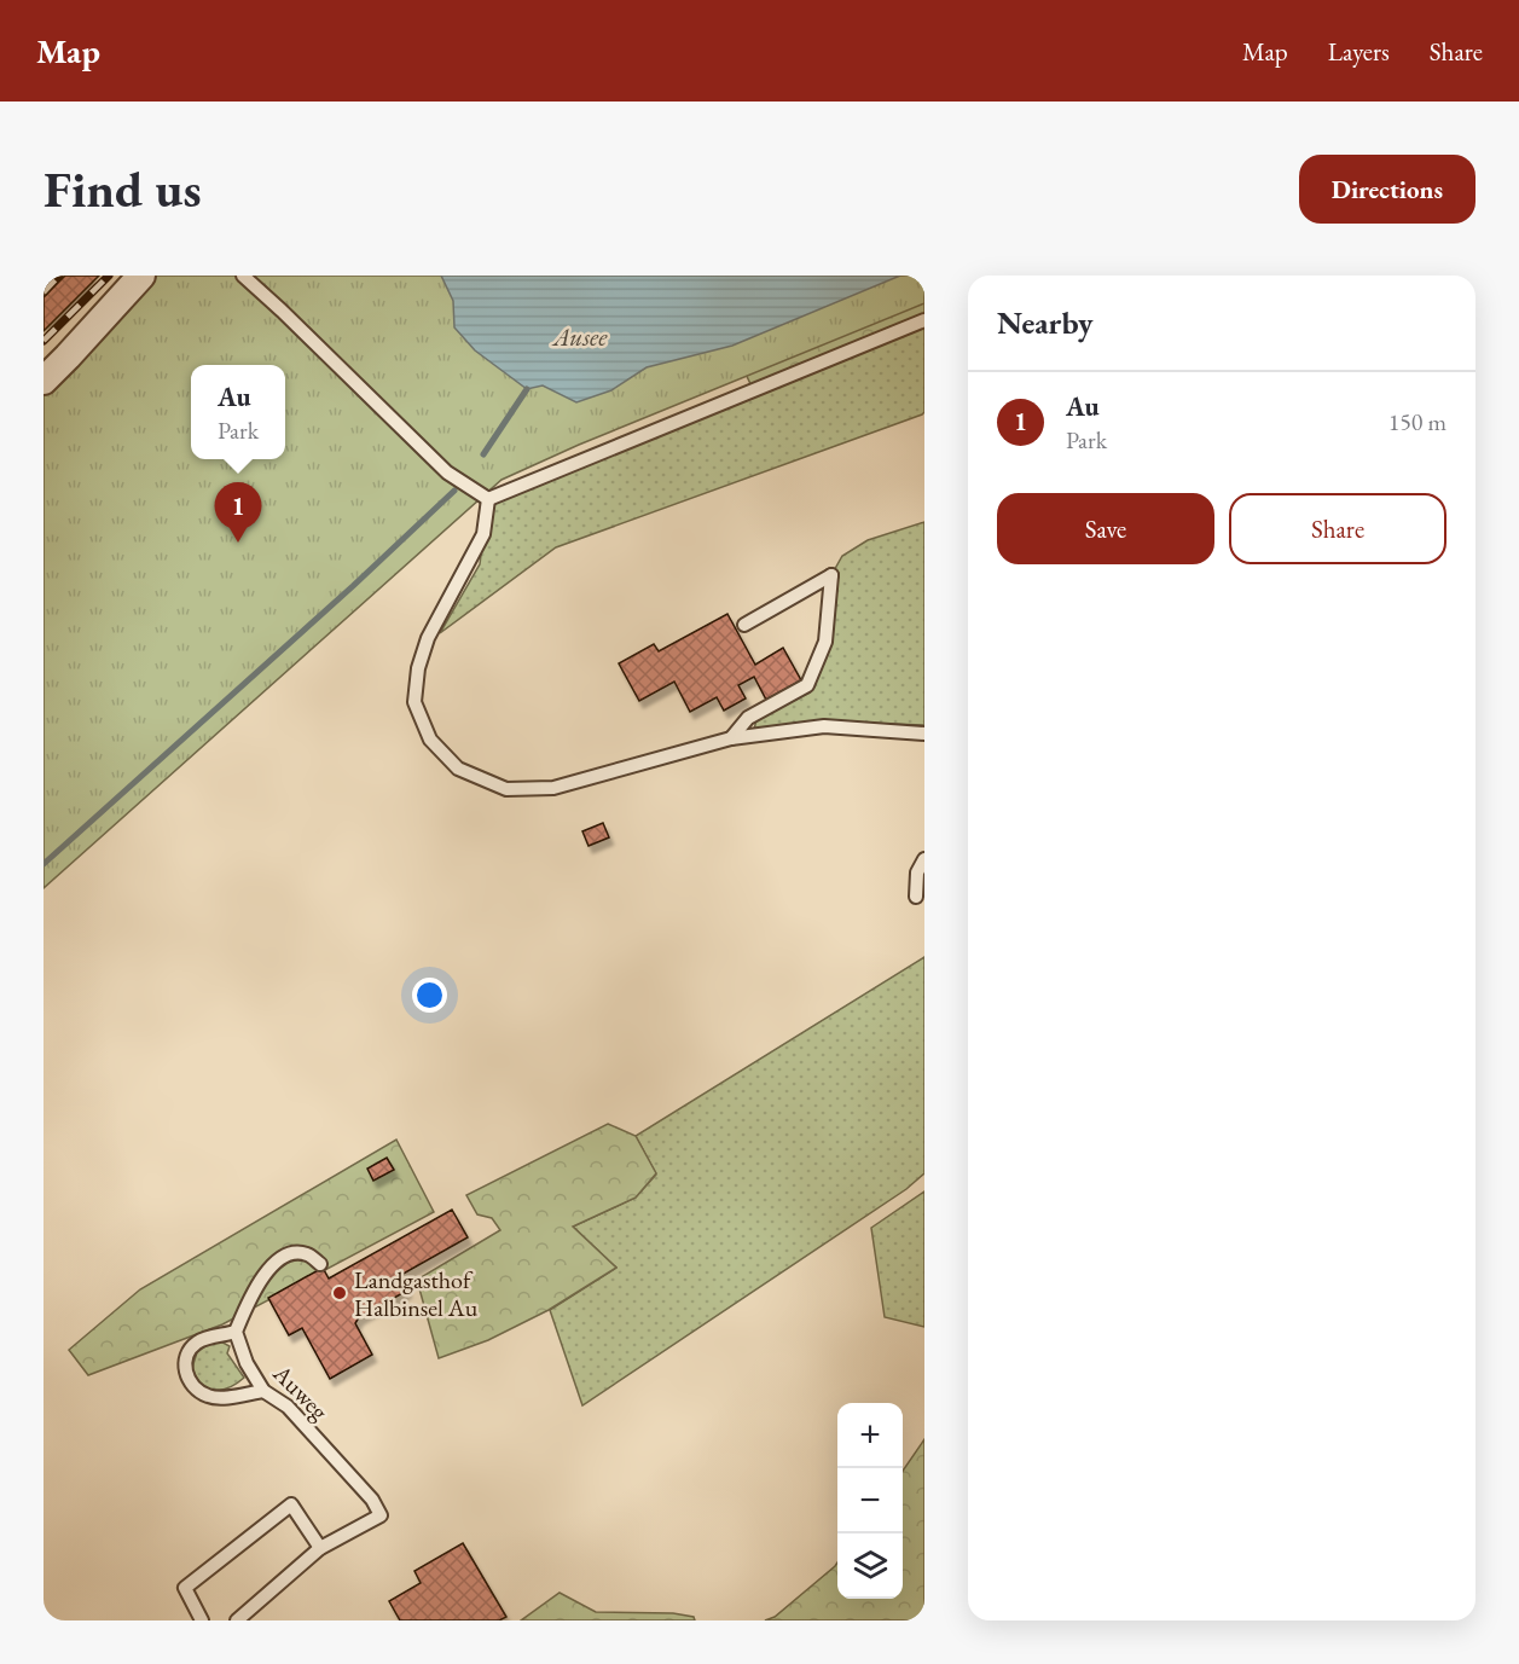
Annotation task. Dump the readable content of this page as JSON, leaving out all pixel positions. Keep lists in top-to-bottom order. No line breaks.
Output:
{"streets":{"lane":["Auweg"]},"water":["Ausee"],"places":["Landgasthof Halbinsel Au"],"page":{"header":"Map","nav":["Map","Layers","Share"],"buttons":["Directions",["Save","Share"]],"title":"Find us","heading":"Nearby","popup":["Au","Park"],"list":[{"mark":"1","name":"Au","note":"Park","value":"150 m"}],"pins":"1","map_buttons":["+","−"]}}
